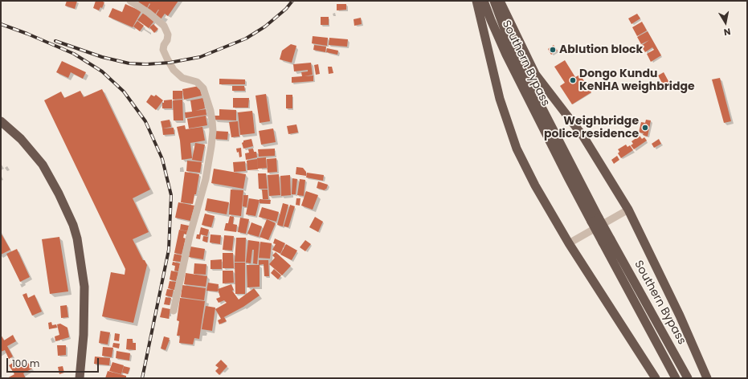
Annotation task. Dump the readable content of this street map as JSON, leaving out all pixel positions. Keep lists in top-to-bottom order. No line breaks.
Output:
{"streets":{"highway":["Southern Bypass"]},"places":["Ablution block","Dongo Kundu KeNHA weighbridge","Weighbridge police residence"],"scale_bar":"100 m","north":"bottom"}
